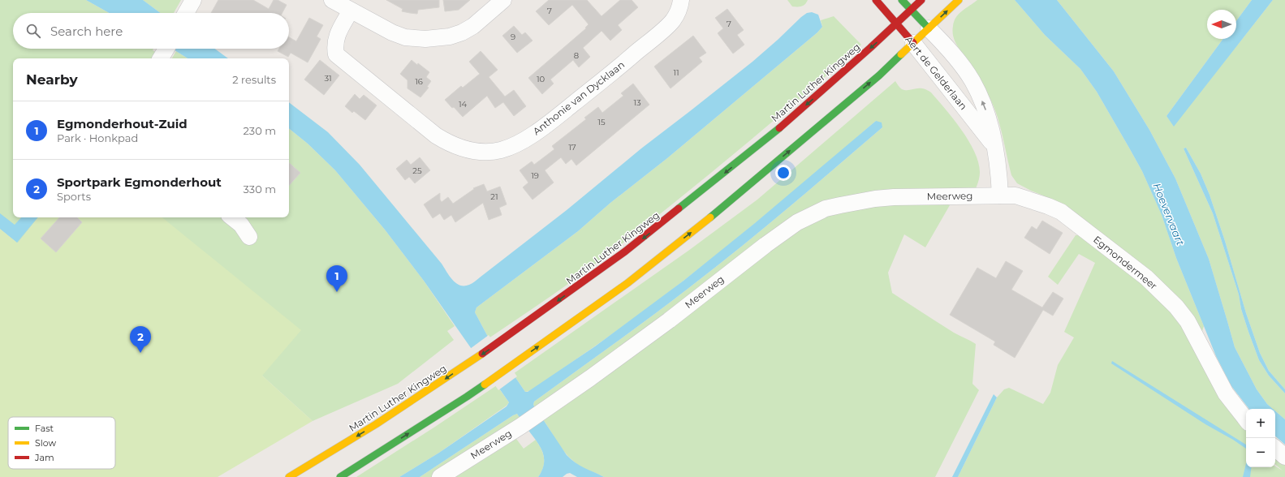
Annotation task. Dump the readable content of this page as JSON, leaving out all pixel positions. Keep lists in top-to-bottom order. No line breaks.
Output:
{"streets":{"main road":["Aert de Gelderlaan","Martin Luther Kingweg"],"street":["Anthonie van Dycklaan","Meerweg","Egmondermeer"]},"crossings":[["Aert de Gelderlaan","Martin Luther Kingweg"],["Aert de Gelderlaan","Meerweg"],["Aert de Gelderlaan","Egmondermeer"],["Meerweg","Egmondermeer"]],"water":["Hoevervaart"],"house_numbers":["7","7","9","8","11","31","10","16","13","14","15","17","25","19","21"],"legend":["Fast","Slow","Jam"],"north":"left","page":{"search":"Search here","heading":["Nearby","2 results"],"list":[{"mark":"1","name":"Egmonderhout-Zuid","note":"Park · Honkpad","value":"230 m"},{"mark":"2","name":"Sportpark Egmonderhout","note":"Sports","value":"330 m"}],"pins":["1","2"],"map_buttons":["+","−"]}}
